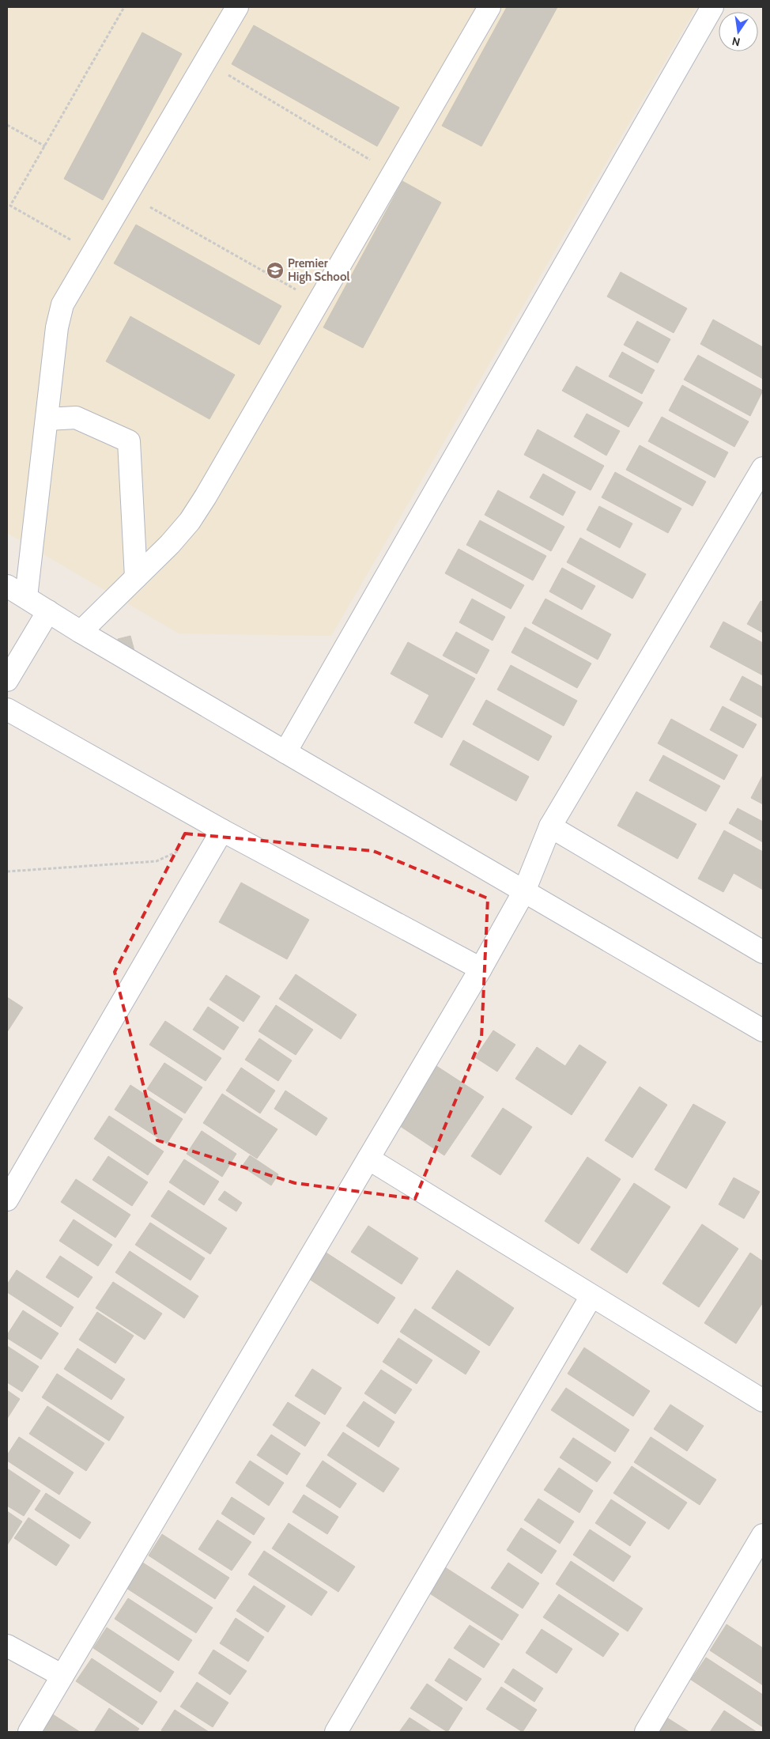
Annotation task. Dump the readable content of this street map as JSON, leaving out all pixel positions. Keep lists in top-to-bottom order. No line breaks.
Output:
{"places":{"school or university":["Premier High School"]},"north":"bottom"}
